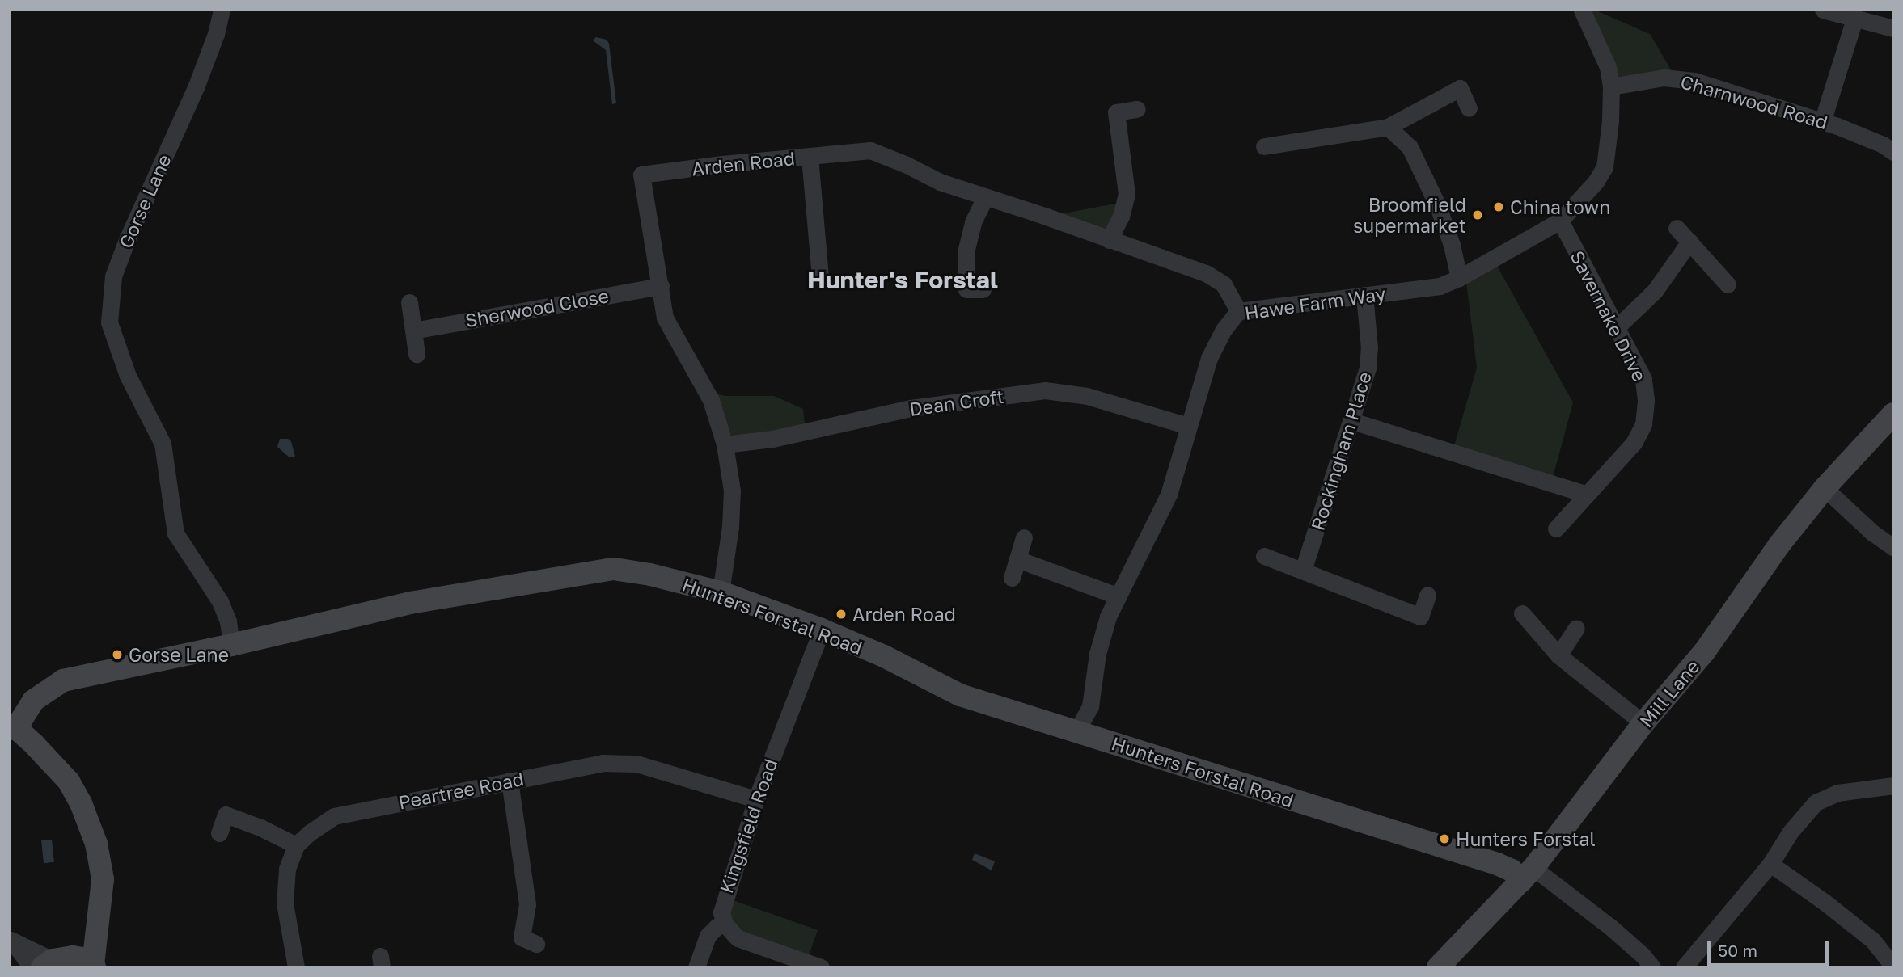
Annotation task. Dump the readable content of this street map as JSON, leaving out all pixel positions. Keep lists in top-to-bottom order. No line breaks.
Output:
{"streets":{"street":["Charnwood Road","Arden Road","Gorse Lane","Hawe Farm Way","Sherwood Close","Savernake Drive","Dean Croft","Rockingham Place","Hunters Forstal Road","Mill Lane","Peartree Road","Kingsfield Road"]},"crossings":[["Charnwood Road","Hawe Farm Way"],["Arden Road","Hawe Farm Way"],["Arden Road","Sherwood Close"],["Arden Road","Dean Croft"],["Arden Road","Hunters Forstal Road"],["Gorse Lane","Hunters Forstal Road"],["Hawe Farm Way","Savernake Drive"],["Hawe Farm Way","Dean Croft"],["Hawe Farm Way","Rockingham Place"],["Hawe Farm Way","Hunters Forstal Road"],["Hunters Forstal Road","Mill Lane"],["Hunters Forstal Road","Kingsfield Road"],["Peartree Road","Kingsfield Road"]],"districts":["Hunter's Forstal"],"places":["China town","Broomfield supermarket","Arden Road","Gorse Lane","Hunters Forstal"],"scale_bar":"50 m"}
